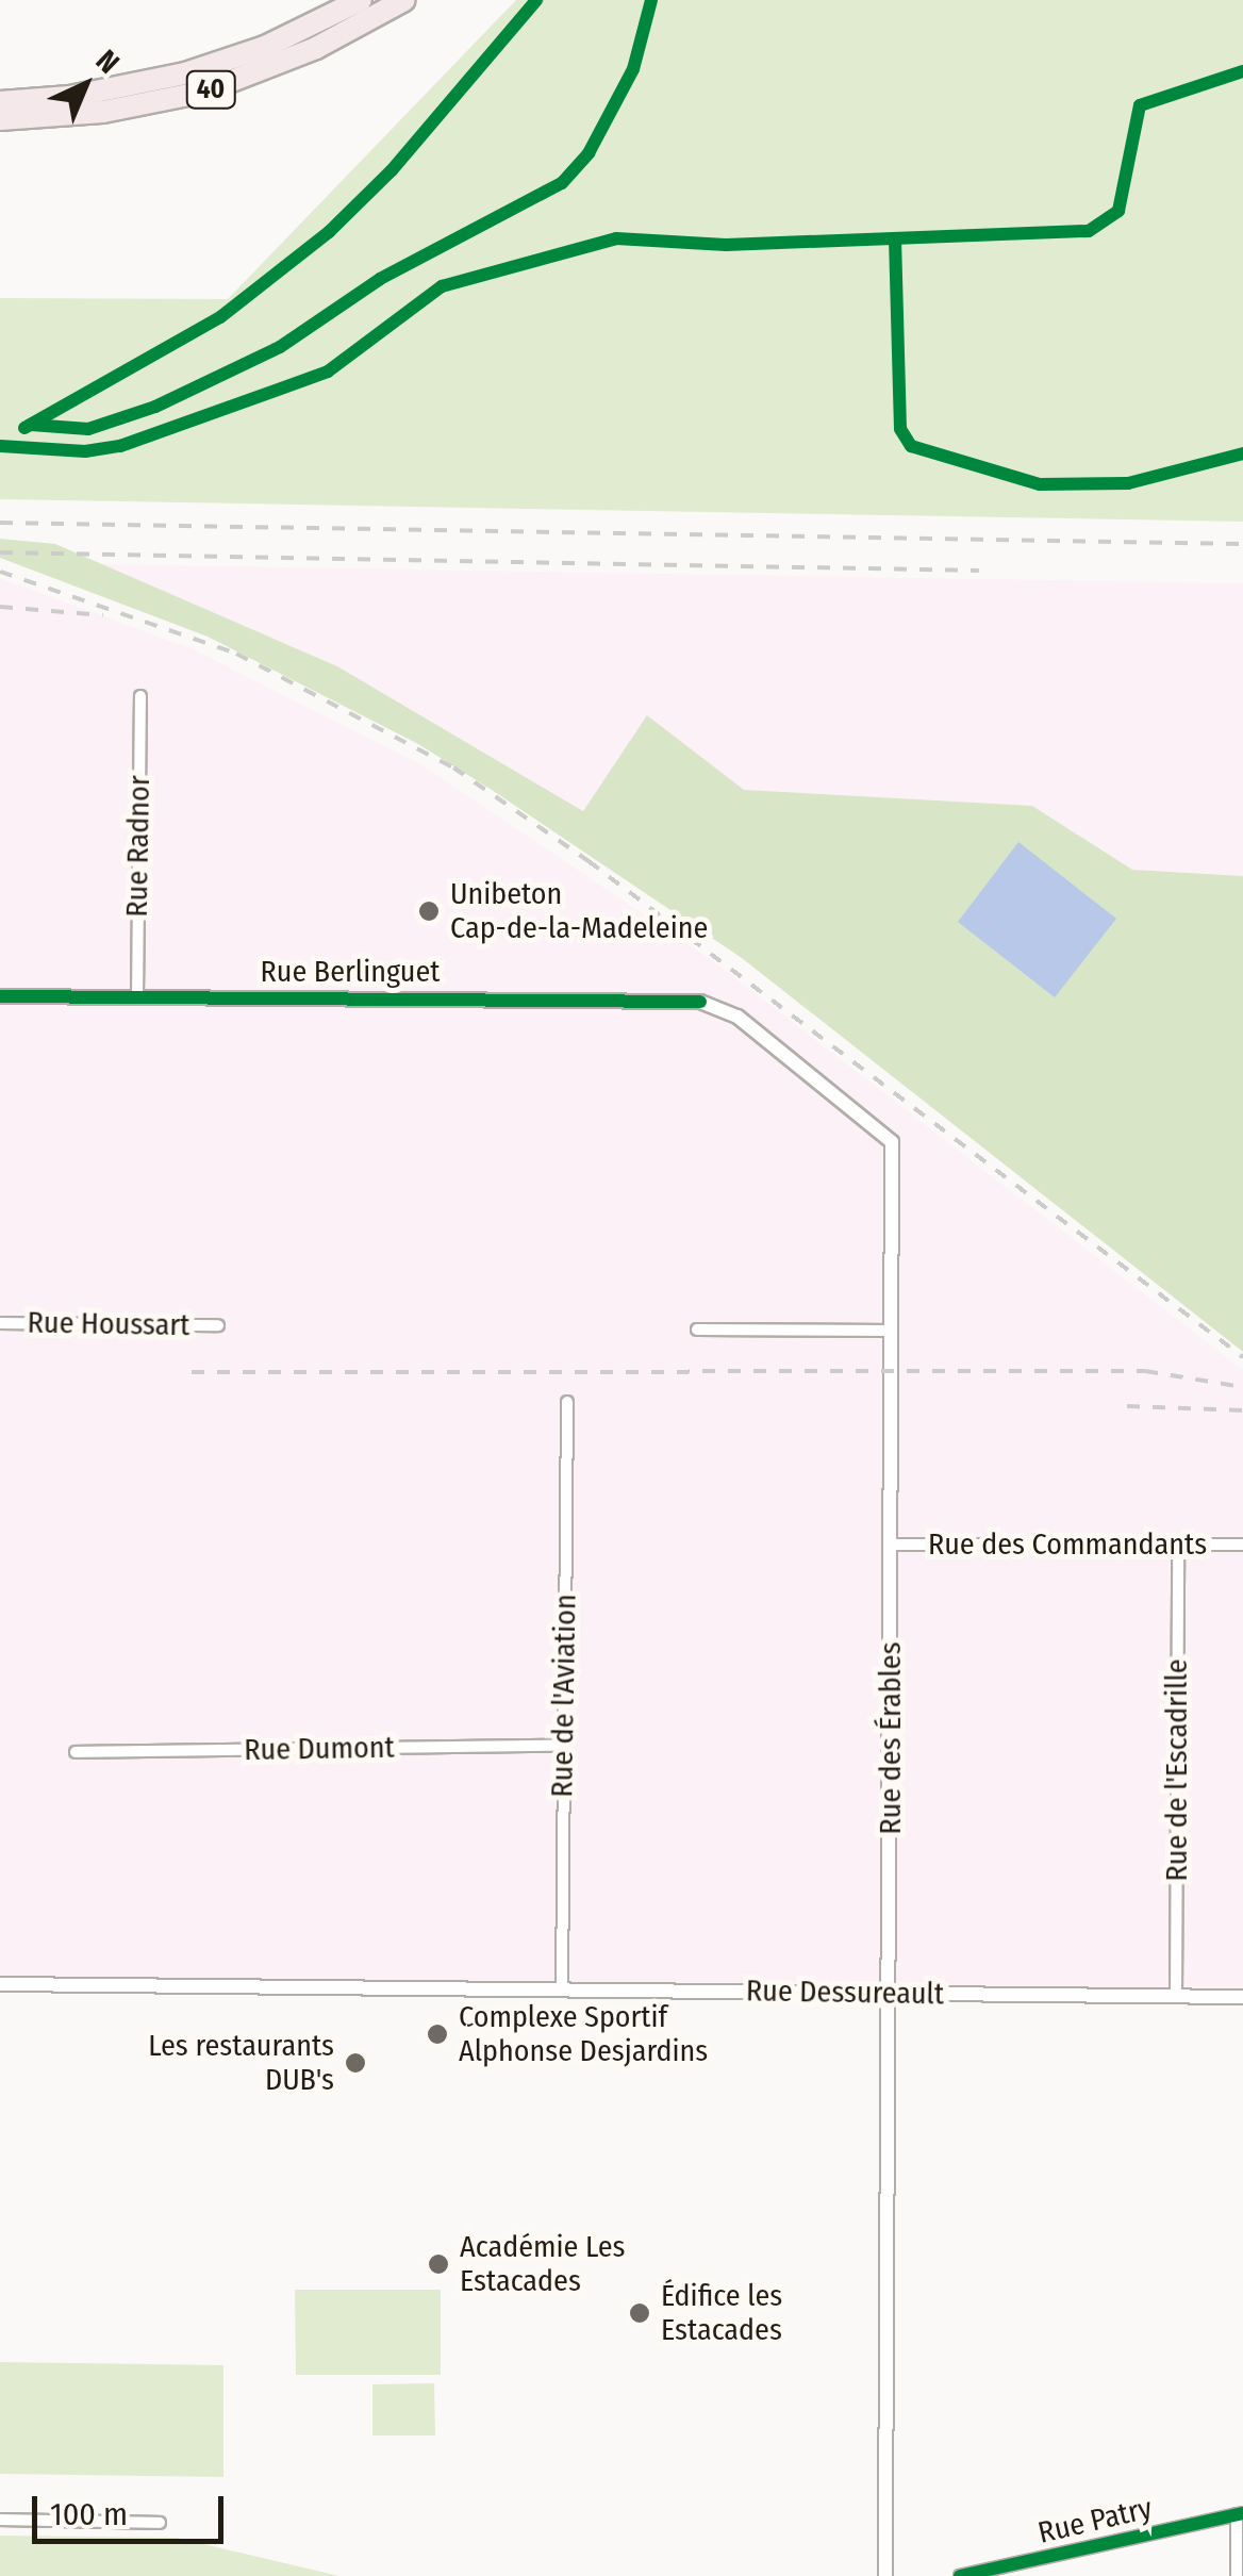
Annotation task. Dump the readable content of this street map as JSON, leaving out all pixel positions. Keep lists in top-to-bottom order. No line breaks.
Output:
{"streets":{"highway":["40"],"street":["Rue Radnor","Rue Berlinguet","Rue Houssart","Rue des Commandants","Rue de l'Aviation","Rue des Érables","Rue Dumont","Rue de l'Escadrille","Rue Dessureault","Rue Patry"]},"crossings":[["Rue Radnor","Rue Berlinguet"],["Rue Berlinguet","Rue des Érables"],["Rue des Commandants","Rue des Érables"],["Rue des Commandants","Rue de l'Escadrille"],["Rue de l'Aviation","Rue Dumont"],["Rue de l'Aviation","Rue Dessureault"],["Rue des Érables","Rue Dessureault"],["Rue de l'Escadrille","Rue Dessureault"]],"places":["Unibeton Cap-de-la-Madeleine","Complexe Sportif Alphonse Desjardins","Les restaurants DUB's","Académie Les Estacades","Édifice les Estacades"],"scale_bar":"100 m","north":"top right"}
